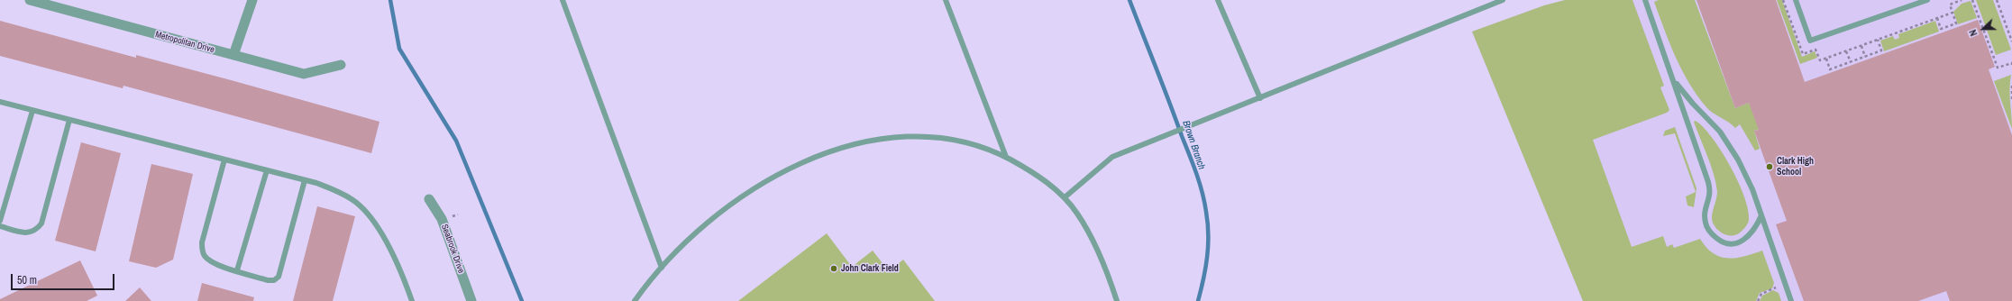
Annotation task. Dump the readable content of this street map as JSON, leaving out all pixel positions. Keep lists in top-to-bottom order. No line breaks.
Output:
{"streets":{"street":["Metropolitan Drive","Seabrook Drive"]},"water":["Brown Branch"],"places":["Clark High School","John Clark Field"],"scale_bar":"50 m","north":"left"}
